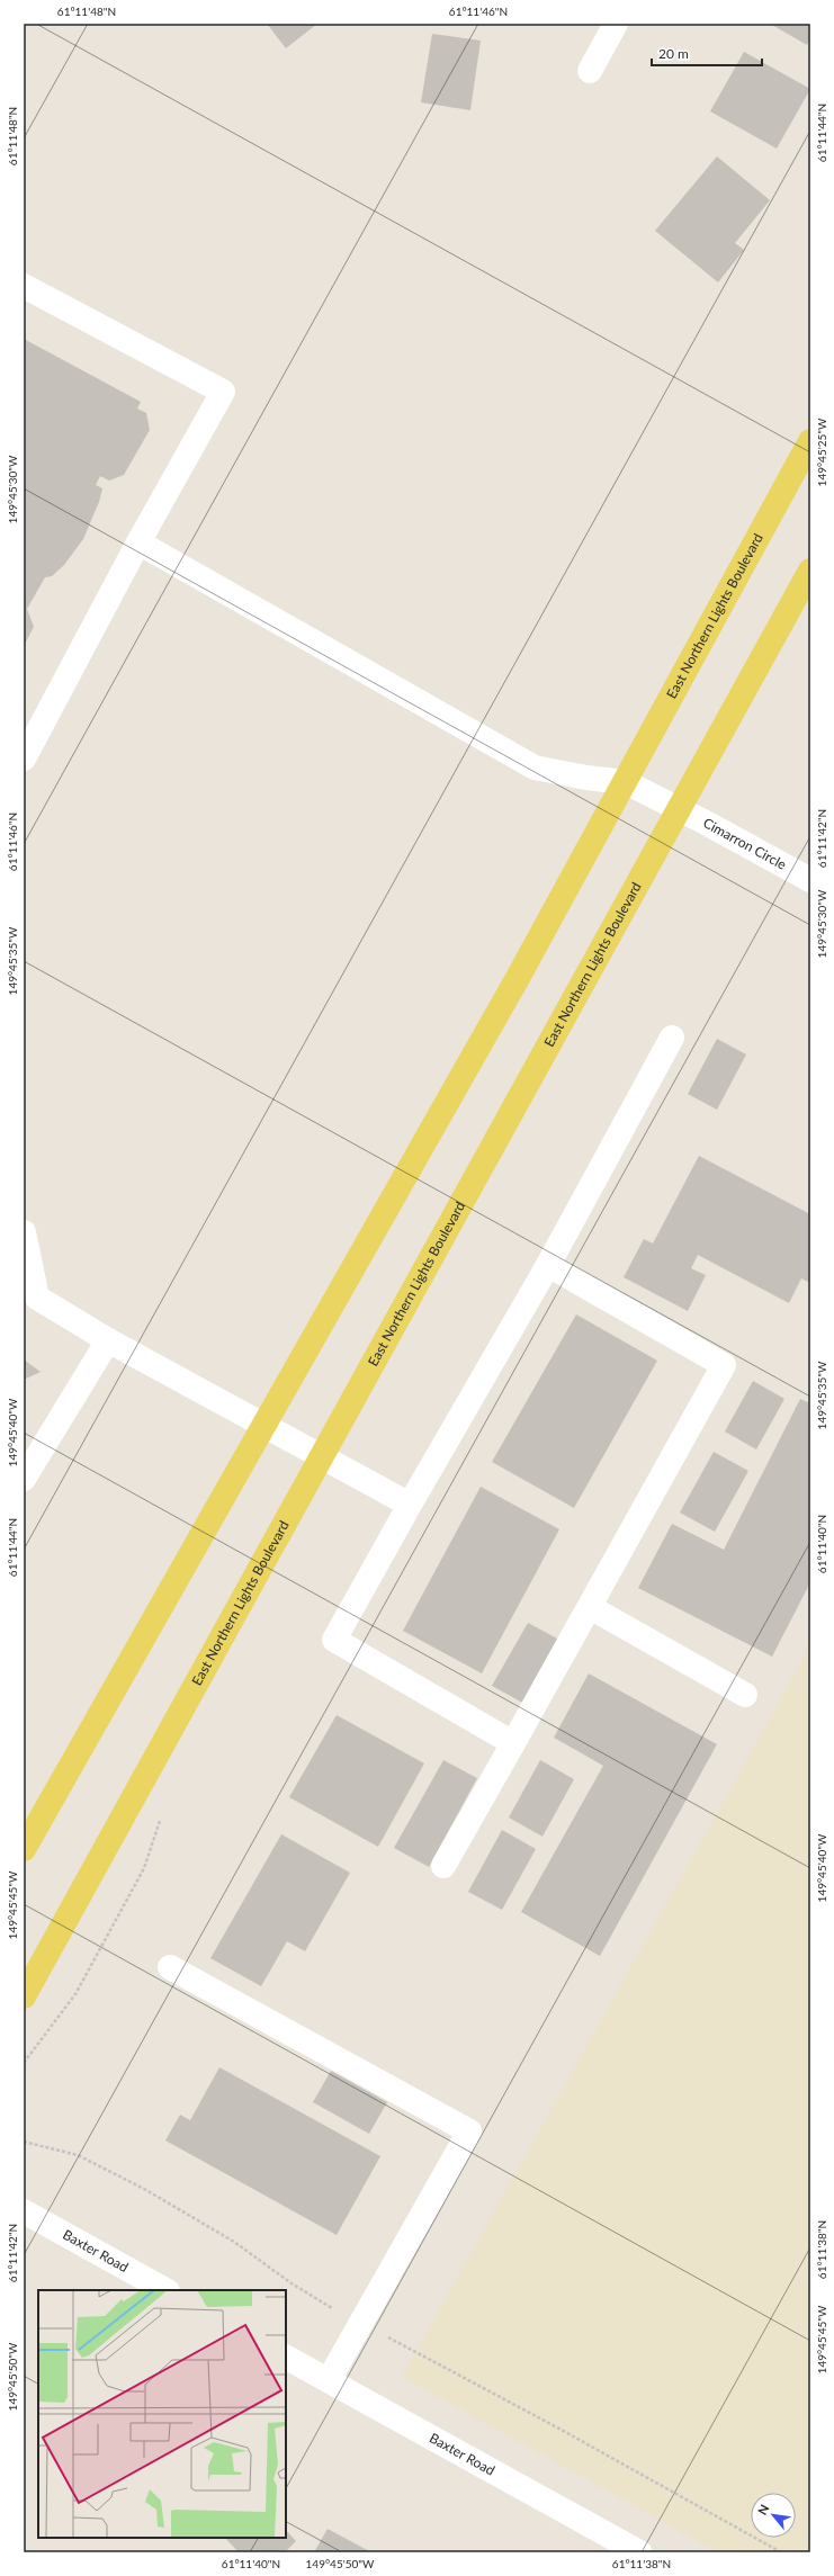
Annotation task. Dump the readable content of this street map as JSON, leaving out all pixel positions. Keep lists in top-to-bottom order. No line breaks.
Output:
{"streets":{"main road":["East Northern Lights Boulevard"],"street":["Cimarron Circle","Baxter Road"]},"crossings":[["East Northern Lights Boulevard","Cimarron Circle"]],"scale_bar":"20 m","north":"top left","coordinates":["61°11'48\"N","61°11'46\"N","61°11'44\"N","149°45'25\"W","149°45'30\"W","61°11'42\"N","149°45'35\"W","149°45'40\"W","61°11'40\"N","149°45'45\"W","61°11'38\"N","149°45'50\"W"]}
